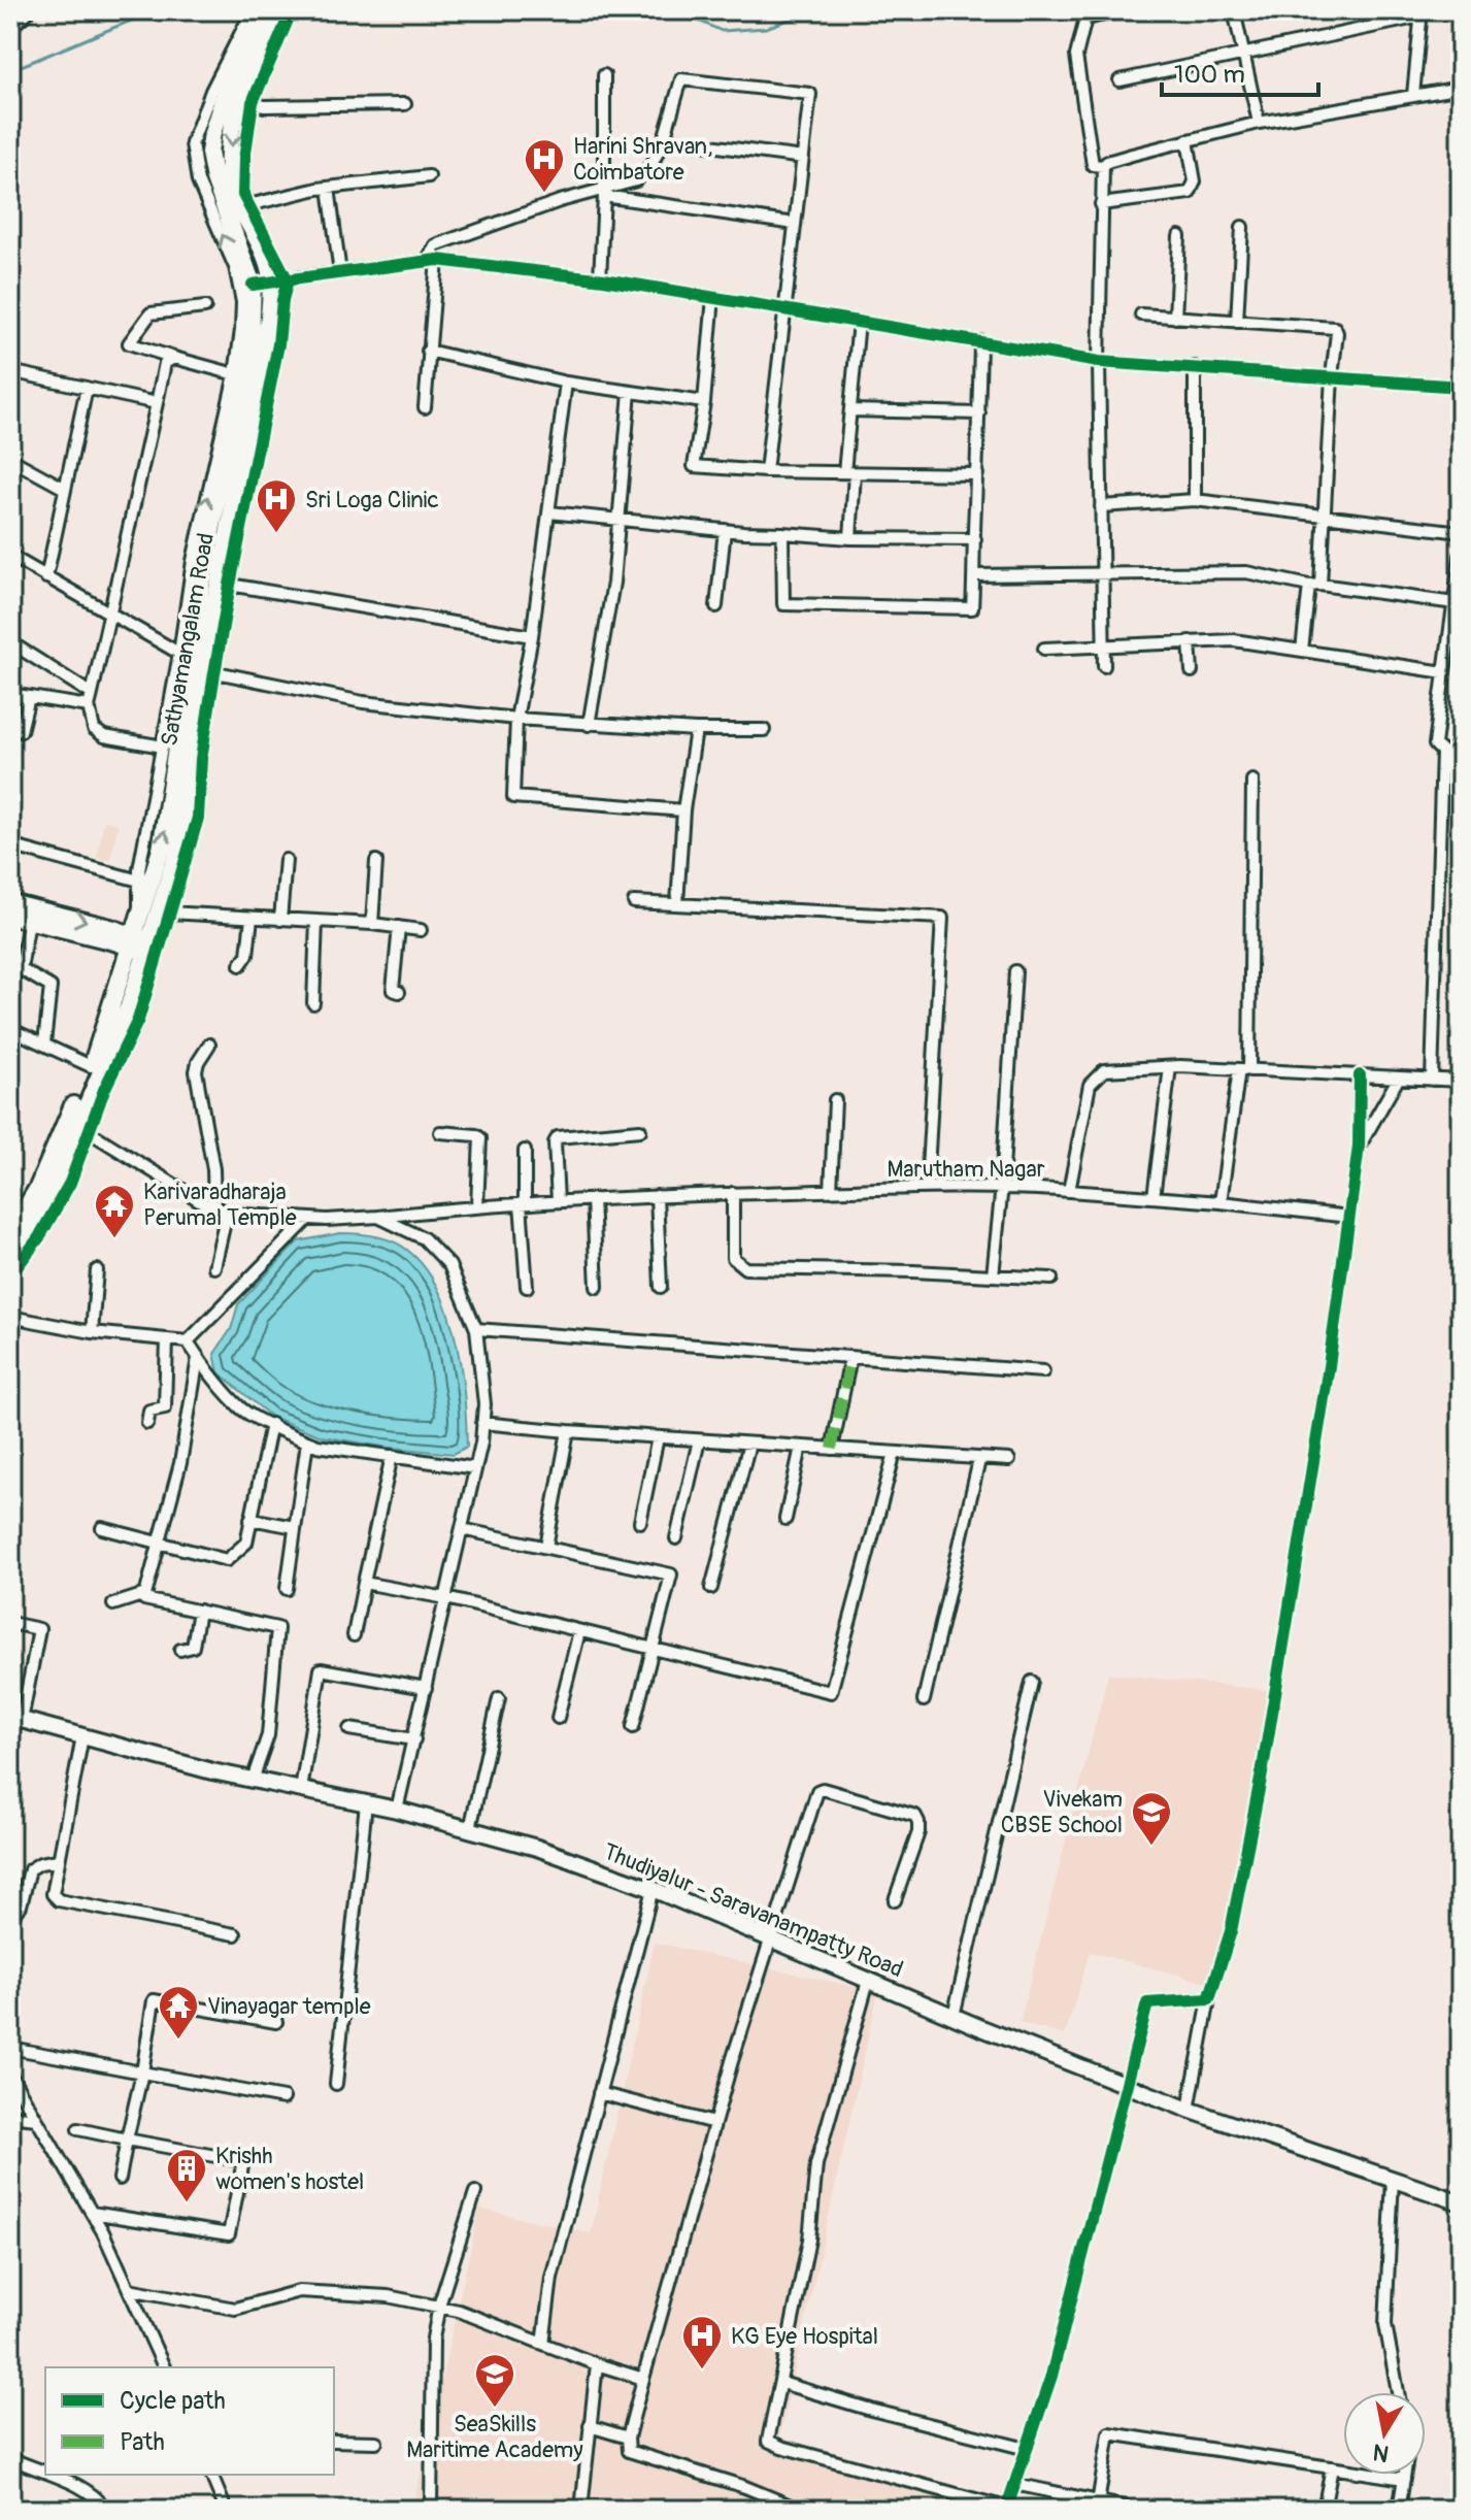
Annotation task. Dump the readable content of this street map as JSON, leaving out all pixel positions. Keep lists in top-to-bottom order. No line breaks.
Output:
{"streets":{"highway":["Sathyamangalam Road"],"main road":["Thudiyalur - Saravanampatty Road"],"street":["Marutham Nagar"]},"places":{"hospital":["Harini Shravan, Coimbatore","Sri Loga Clinic","KG Eye Hospital"],"temple":["Karivaradharaja Perumal Temple","Vinayagar temple"],"school or university":["Vivekam CBSE School","SeaSkills Maritime Academy"],"building":["Krishh women's hostel"]},"legend":["Cycle path","Path"],"scale_bar":"100 m","north":"bottom"}
